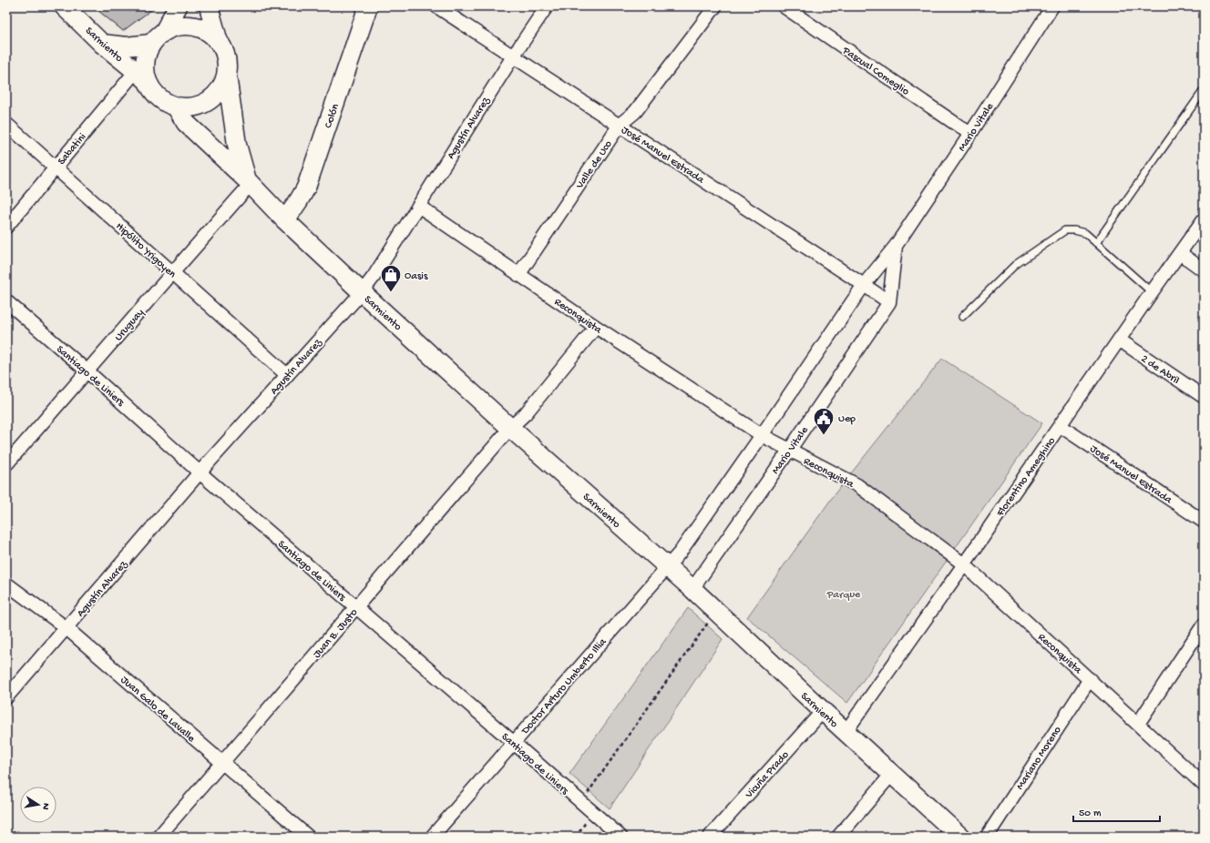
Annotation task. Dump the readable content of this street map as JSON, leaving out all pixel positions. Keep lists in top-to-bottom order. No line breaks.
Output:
{"streets":{"street":["Sarmiento","Pascual Comeglio","Colón","Mario Vitale","Agustín Alvarez","Sabatini","José Manuel Estrada","Valle de Uco","Hipólito Yrigoyen","Reconquista","Uruguay","2 de Abril","Santiago de Liniers","Florentino Ameghino","Juan B. Justo","Doctor Arturo Umberto Illia","Juan Galo de Lavalle","Mariano Moreno","Vicuña Prado"]},"crossings":[["Sarmiento","Colón"],["Sarmiento","Mario Vitale"],["Sarmiento","Agustín Alvarez"],["Sarmiento","Sabatini"],["Sarmiento","Uruguay"],["Sarmiento","Florentino Ameghino"],["Sarmiento","Juan B. Justo"],["Sarmiento","Doctor Arturo Umberto Illia"],["Sarmiento","Vicuña Prado"],["Pascual Comeglio","Mario Vitale"],["Mario Vitale","José Manuel Estrada"],["Mario Vitale","Reconquista"],["Mario Vitale","Doctor Arturo Umberto Illia"],["Agustín Alvarez","José Manuel Estrada"],["Agustín Alvarez","Hipólito Yrigoyen"],["Agustín Alvarez","Reconquista"],["Agustín Alvarez","Santiago de Liniers"],["Agustín Alvarez","Juan Galo de Lavalle"],["Sabatini","Hipólito Yrigoyen"],["José Manuel Estrada","Valle de Uco"],["José Manuel Estrada","Florentino Ameghino"],["Valle de Uco","Reconquista"],["Hipólito Yrigoyen","Uruguay"],["Reconquista","Florentino Ameghino"],["Reconquista","Juan B. Justo"],["Reconquista","Mariano Moreno"],["Uruguay","Santiago de Liniers"],["2 de Abril","Florentino Ameghino"],["Santiago de Liniers","Juan B. Justo"],["Santiago de Liniers","Doctor Arturo Umberto Illia"],["Juan B. Justo","Juan Galo de Lavalle"]],"parks":["Parque"],"places":{"shop":["Oasis"],"public building":["Uep"]},"scale_bar":"50 m","north":"right"}
